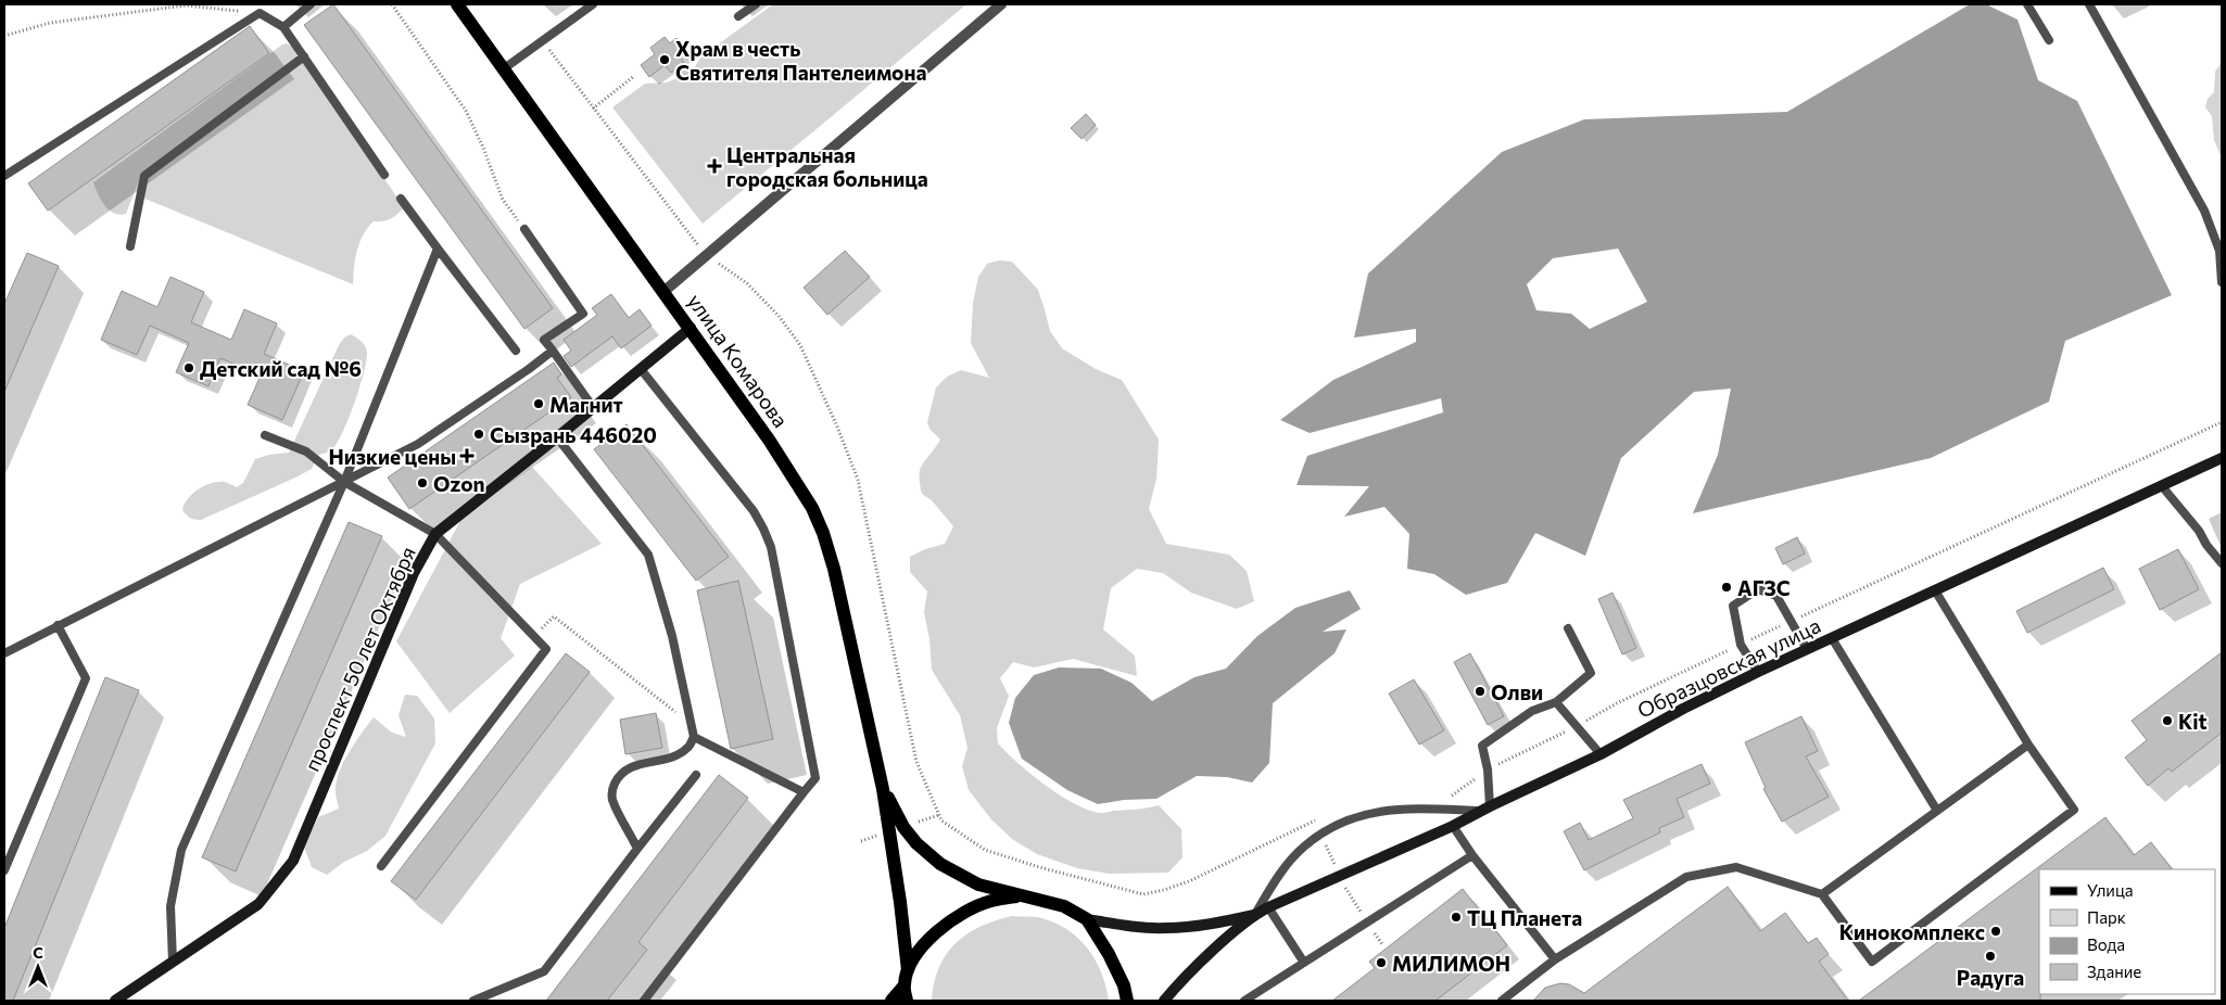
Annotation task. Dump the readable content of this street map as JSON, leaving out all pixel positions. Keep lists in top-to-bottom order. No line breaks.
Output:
{"streets":{"main road":["улица Комарова","проспект 50 лет Октября","Образцовская улица"]},"crossings":[["улица Комарова","проспект 50 лет Октября"]],"places":{"other":["Храм в честь Святителя Пантелеимона","Детский сад №6","Магнит","Сызрань 446020","Ozon","АГЗС","Олви","Kit","ТЦ Планета","Кинокомплекс","Радуга","МИЛИМОН"],"health":["Центральная городская больница","Низкие цены"]},"legend":["Улица","Парк","Вода","Здание"],"north":"top"}
